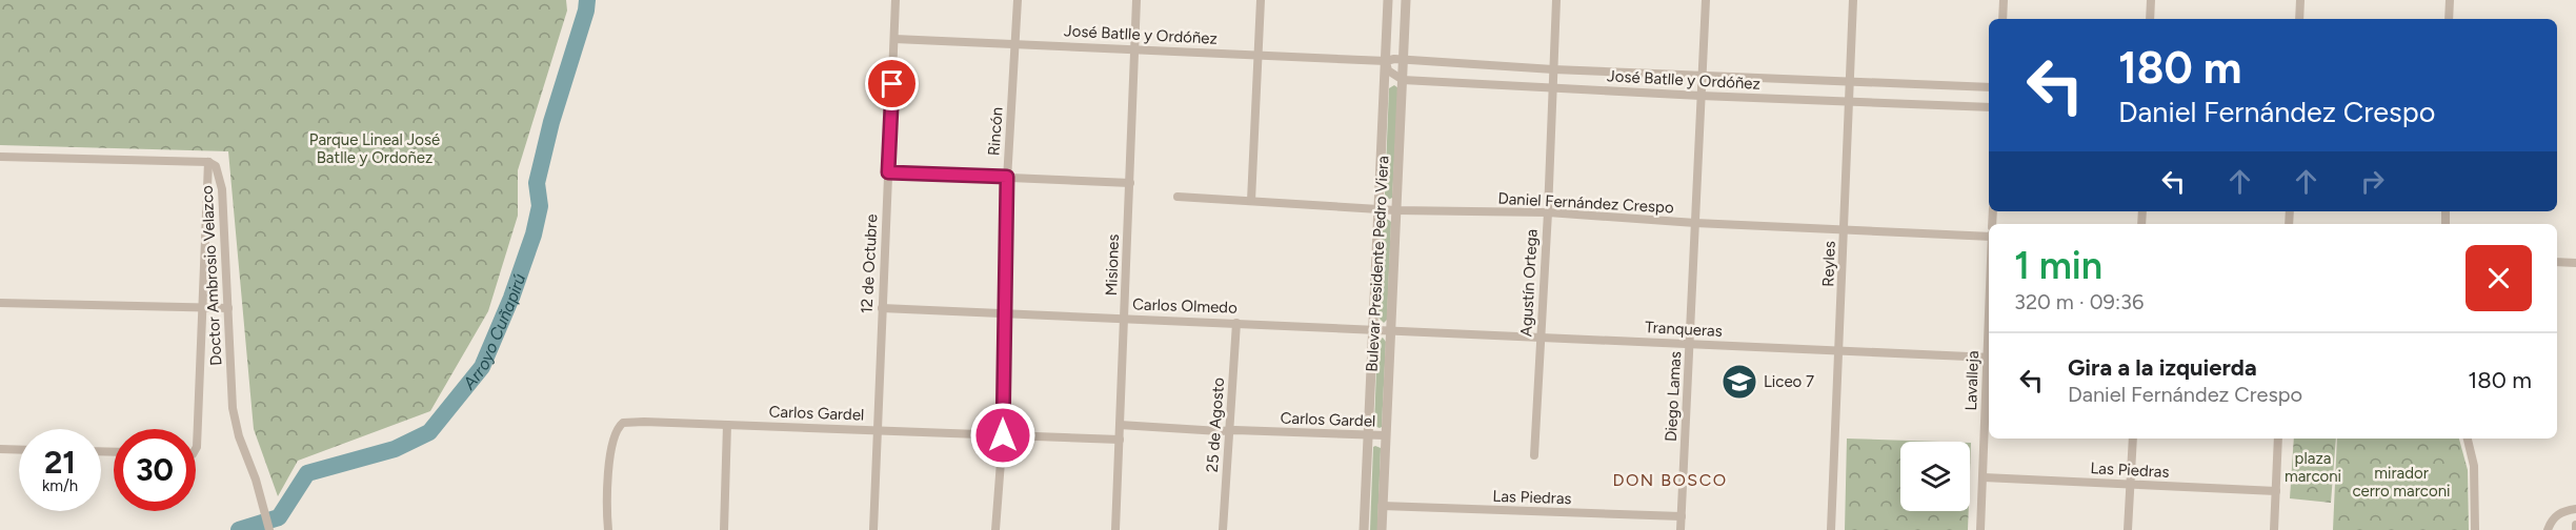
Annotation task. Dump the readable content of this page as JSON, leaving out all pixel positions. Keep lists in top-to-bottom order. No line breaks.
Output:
{"streets":{"street":["José Batlle y Ordóñez","Rincón","Daniel Fernández Crespo","12 de Octubre","Bulevar Presidente Pedro Viera","Reyles","Misiones","Doctor Ambrosio Velazco","Agustín Ortega","Carlos Olmedo","Tranqueras","Lavalleja","Diego Lamas","Carlos Gardel","25 de Agosto","Las Piedras"]},"crossings":[["José Batlle y Ordóñez","Rincón"],["José Batlle y Ordóñez","12 de Octubre"],["José Batlle y Ordóñez","Bulevar Presidente Pedro Viera"],["José Batlle y Ordóñez","Reyles"],["José Batlle y Ordóñez","Misiones"],["José Batlle y Ordóñez","Agustín Ortega"],["José Batlle y Ordóñez","Diego Lamas"],["Rincón","Carlos Olmedo"],["Rincón","Carlos Gardel"],["Daniel Fernández Crespo","Bulevar Presidente Pedro Viera"],["Daniel Fernández Crespo","Reyles"],["Daniel Fernández Crespo","Agustín Ortega"],["Daniel Fernández Crespo","Diego Lamas"],["12 de Octubre","Carlos Olmedo"],["12 de Octubre","Carlos Gardel"],["Bulevar Presidente Pedro Viera","Carlos Olmedo"],["Bulevar Presidente Pedro Viera","Tranqueras"],["Bulevar Presidente Pedro Viera","Carlos Gardel"],["Bulevar Presidente Pedro Viera","Las Piedras"],["Reyles","Tranqueras"],["Misiones","Carlos Olmedo"],["Misiones","Carlos Gardel"],["Agustín Ortega","Tranqueras"],["Carlos Olmedo","Tranqueras"],["Carlos Olmedo","25 de Agosto"],["Tranqueras","Diego Lamas"],["Lavalleja","Las Piedras"],["Diego Lamas","Las Piedras"],["Carlos Gardel","25 de Agosto"]],"districts":["DON BOSCO"],"water":["Arroyo Cuñapirú"],"parks":["Parque Lineal José Batlle y Ordoñez","plaza marconi","mirador cerro marconi"],"places":{"school or university":["Liceo 7"]},"page":{"turn":["180 m","Daniel Fernández Crespo"],"heading":["1 min","320 m · 09:36"],"list":[{"name":"Gira a la izquierda","note":"Daniel Fernández Crespo","value":"180 m"}],"speed":"21 km/h","limit":"30"}}
